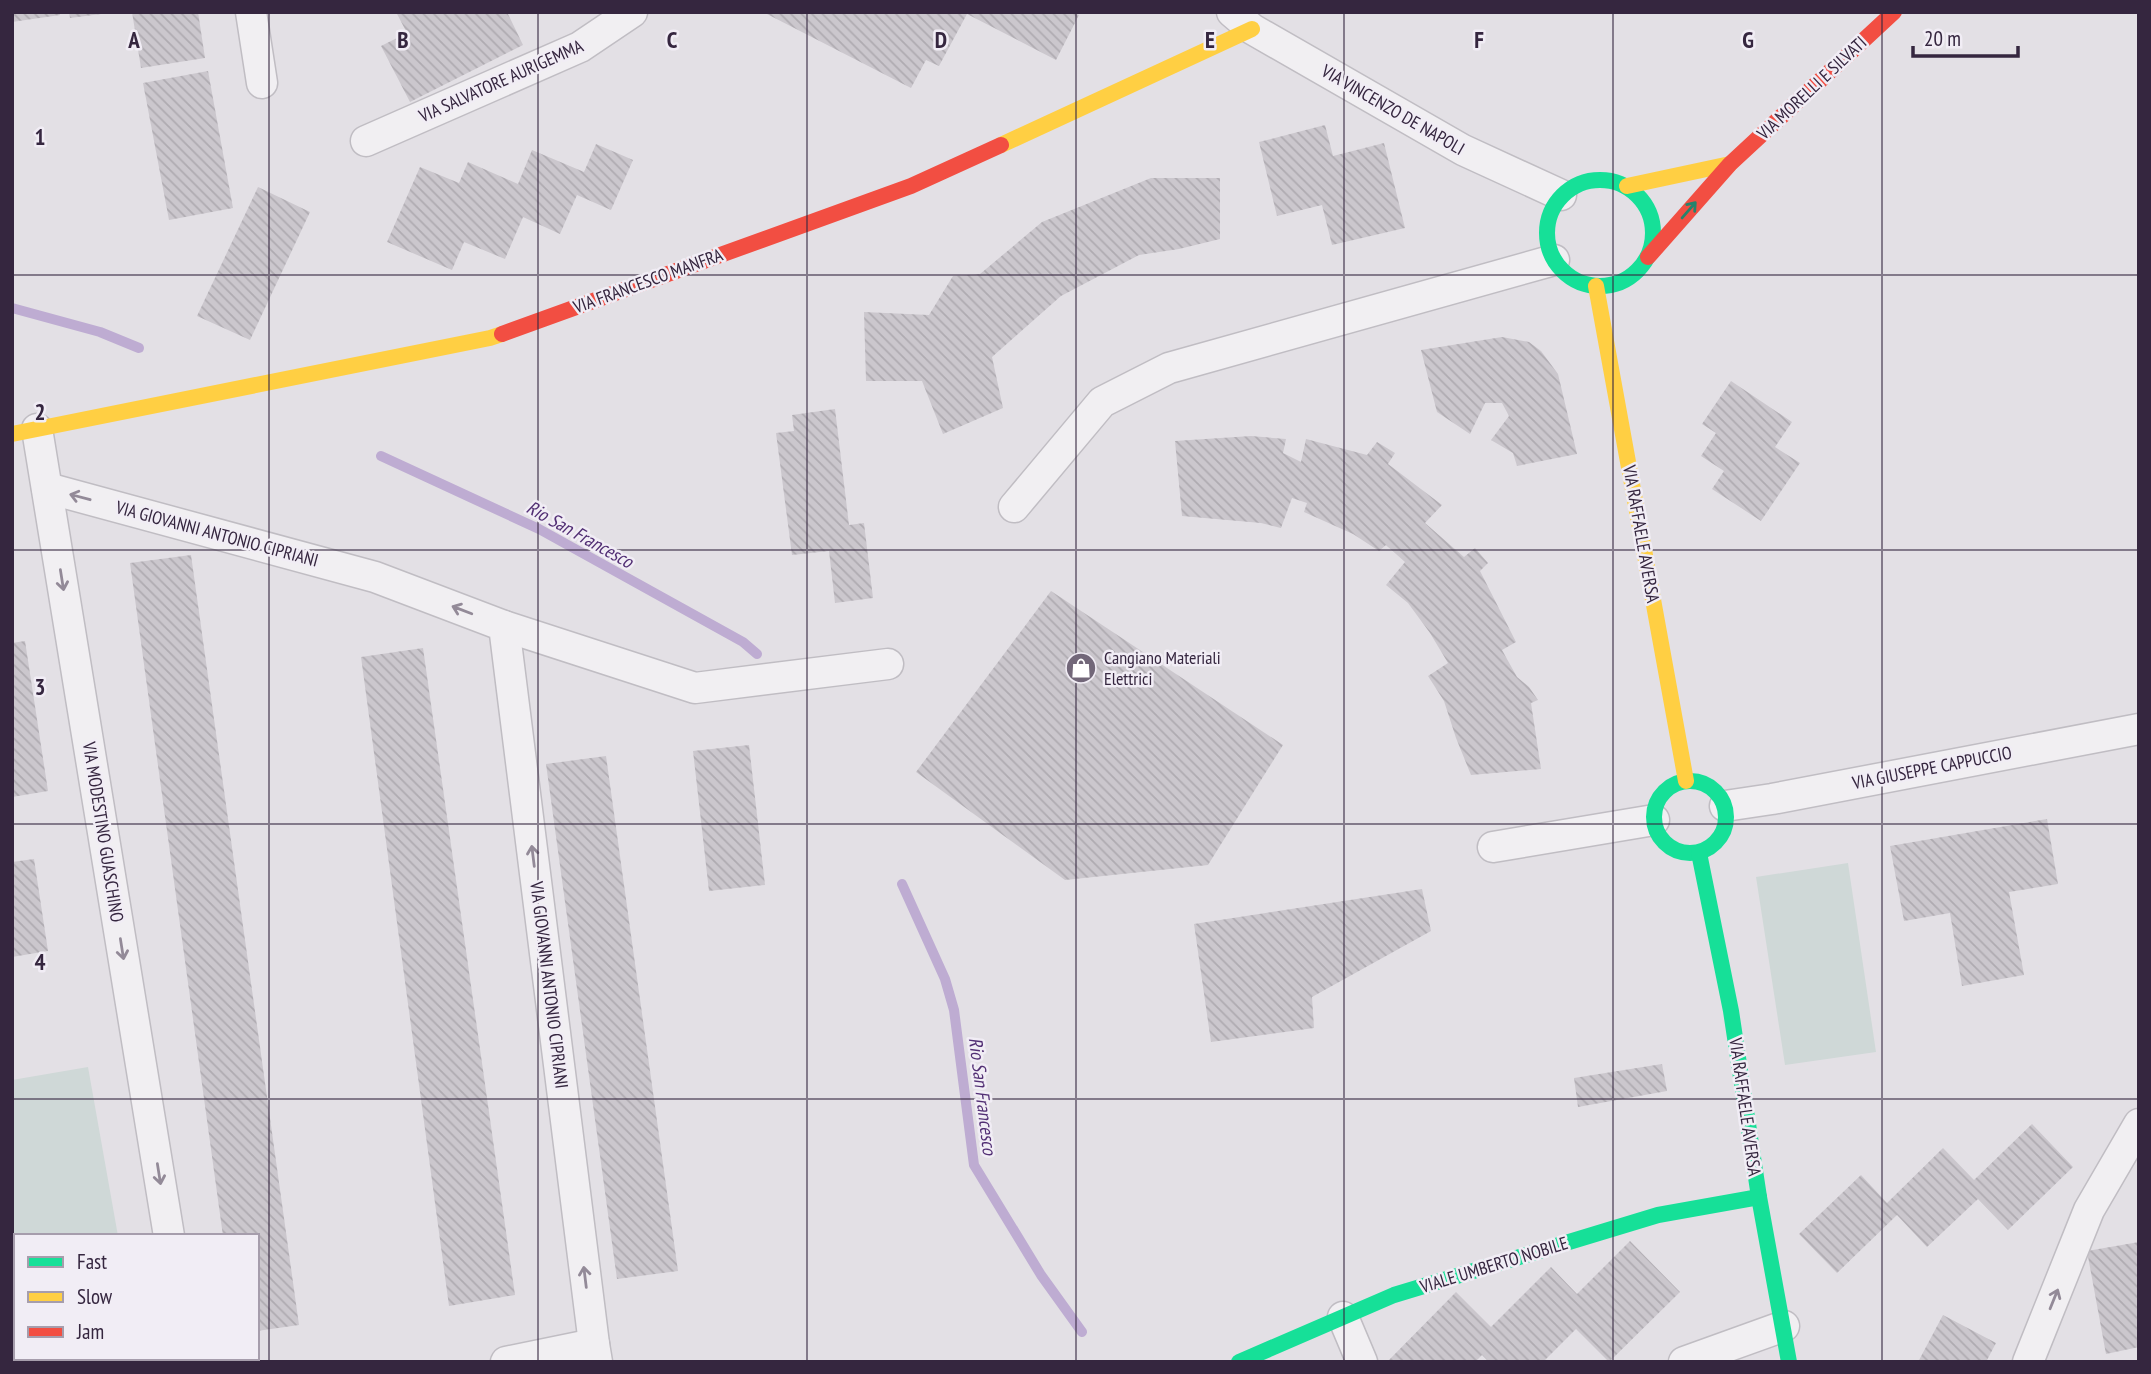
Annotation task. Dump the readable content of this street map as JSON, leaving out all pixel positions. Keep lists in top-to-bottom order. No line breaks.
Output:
{"streets":{"main road":["VIA MORELLI E SILVATI","VIA FRANCESCO MANFRA","VIA RAFFAELE AVERSA","VIALE UMBERTO NOBILE"],"street":["VIA SALVATORE AURIGEMMA","VIA VINCENZO DE NAPOLI","VIA GIOVANNI ANTONIO CIPRIANI","VIA GIUSEPPE CAPPUCCIO","VIA MODESTINO GUASCHINO"]},"crossings":[["VIA MORELLI E SILVATI","VIA VINCENZO DE NAPOLI"],["VIA MORELLI E SILVATI","VIA RAFFAELE AVERSA"],["VIA VINCENZO DE NAPOLI","VIA FRANCESCO MANFRA"],["VIA VINCENZO DE NAPOLI","VIA RAFFAELE AVERSA"],["VIA FRANCESCO MANFRA","VIA MODESTINO GUASCHINO"],["VIA GIOVANNI ANTONIO CIPRIANI","VIA MODESTINO GUASCHINO"],["VIA RAFFAELE AVERSA","VIA GIUSEPPE CAPPUCCIO"],["VIA RAFFAELE AVERSA","VIALE UMBERTO NOBILE"]],"one_way":["VIA MORELLI E SILVATI","VIA GIOVANNI ANTONIO CIPRIANI","VIA MODESTINO GUASCHINO"],"water":["Rio San Francesco"],"places":{"shop":["Cangiano Materiali Elettrici"]},"legend":["Fast","Slow","Jam"],"scale_bar":"20 m","grid":{"columns":["A","B","C","D","E","F","G"],"rows":["1","2","3","4"]}}
